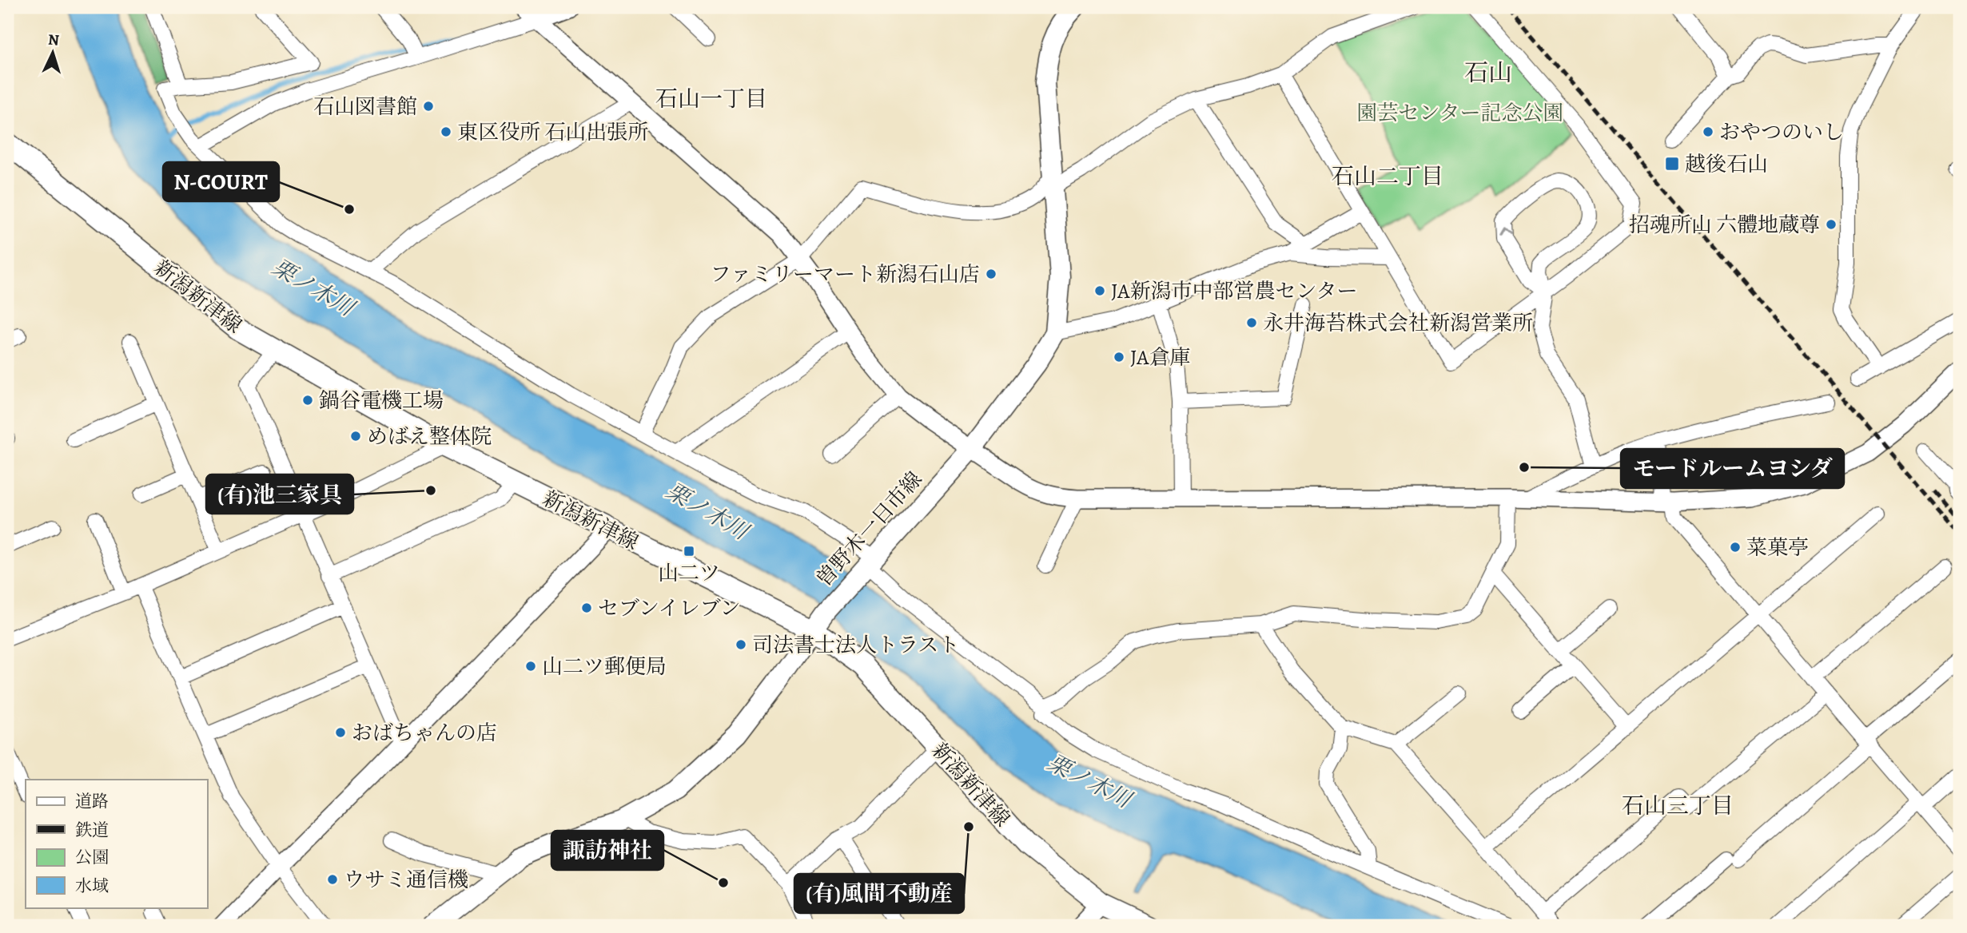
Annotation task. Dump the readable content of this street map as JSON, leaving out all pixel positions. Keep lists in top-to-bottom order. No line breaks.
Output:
{"streets":{"main road":["新潟新津線","曽野木一日市線"]},"crossings":[["新潟新津線","曽野木一日市線"]],"districts":["石山","石山一丁目","石山二丁目","石山三丁目"],"water":["栗ノ木川"],"parks":["園芸センター記念公園"],"places":{"other":["石山図書館","東区役所 石山出張所","おやつのいし","N-COURT","招魂所山 六體地蔵尊","ファミリーマート新潟石山店","JA新潟市中部営農センター","永井海苔株式会社新潟営業所","JA倉庫","鍋谷電機工場","めばえ整体院","モードルームヨシダ","(有)池三家具","菜菓亭","セブンイレブン","司法書士法人トラスト","山二ツ郵便局","おばちゃんの店","(有)風間不動産","ウサミ通信機","諏訪神社"],"transit":["越後石山","山二ツ"]},"legend":["道路","鉄道","公園","水域"],"north":"top"}
